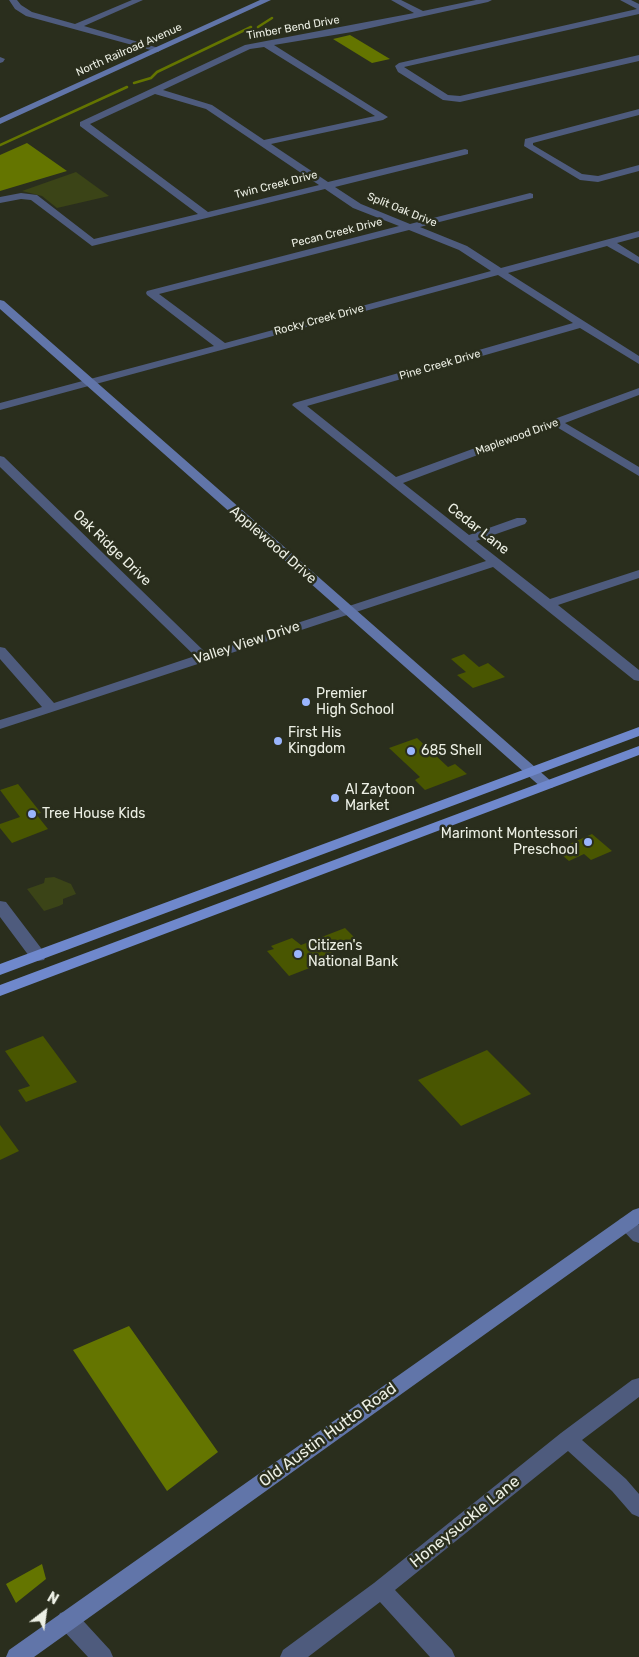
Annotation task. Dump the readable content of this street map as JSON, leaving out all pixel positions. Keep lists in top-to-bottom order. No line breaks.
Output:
{"streets":{"street":["Timber Bend Drive","North Railroad Avenue","Twin Creek Drive","Split Oak Drive","Pecan Creek Drive","Rocky Creek Drive","Pine Creek Drive","Maplewood Drive","Cedar Lane","Applewood Drive","Oak Ridge Drive","Valley View Drive","Old Austin Hutto Road","Honeysuckle Lane"]},"crossings":[["Timber Bend Drive","Twin Creek Drive"],["Timber Bend Drive","Split Oak Drive"],["Twin Creek Drive","Split Oak Drive"],["Split Oak Drive","Pecan Creek Drive"],["Split Oak Drive","Rocky Creek Drive"],["Split Oak Drive","Pine Creek Drive"],["Pecan Creek Drive","Rocky Creek Drive"],["Rocky Creek Drive","Applewood Drive"],["Pine Creek Drive","Cedar Lane"],["Maplewood Drive","Cedar Lane"],["Cedar Lane","Valley View Drive"],["Applewood Drive","Valley View Drive"],["Oak Ridge Drive","Valley View Drive"]],"places":["Premier High School","First His Kingdom","685 Shell","Al Zaytoon Market","Tree House Kids","Marimont Montessori Preschool","Citizen's National Bank"],"north":"top right"}
